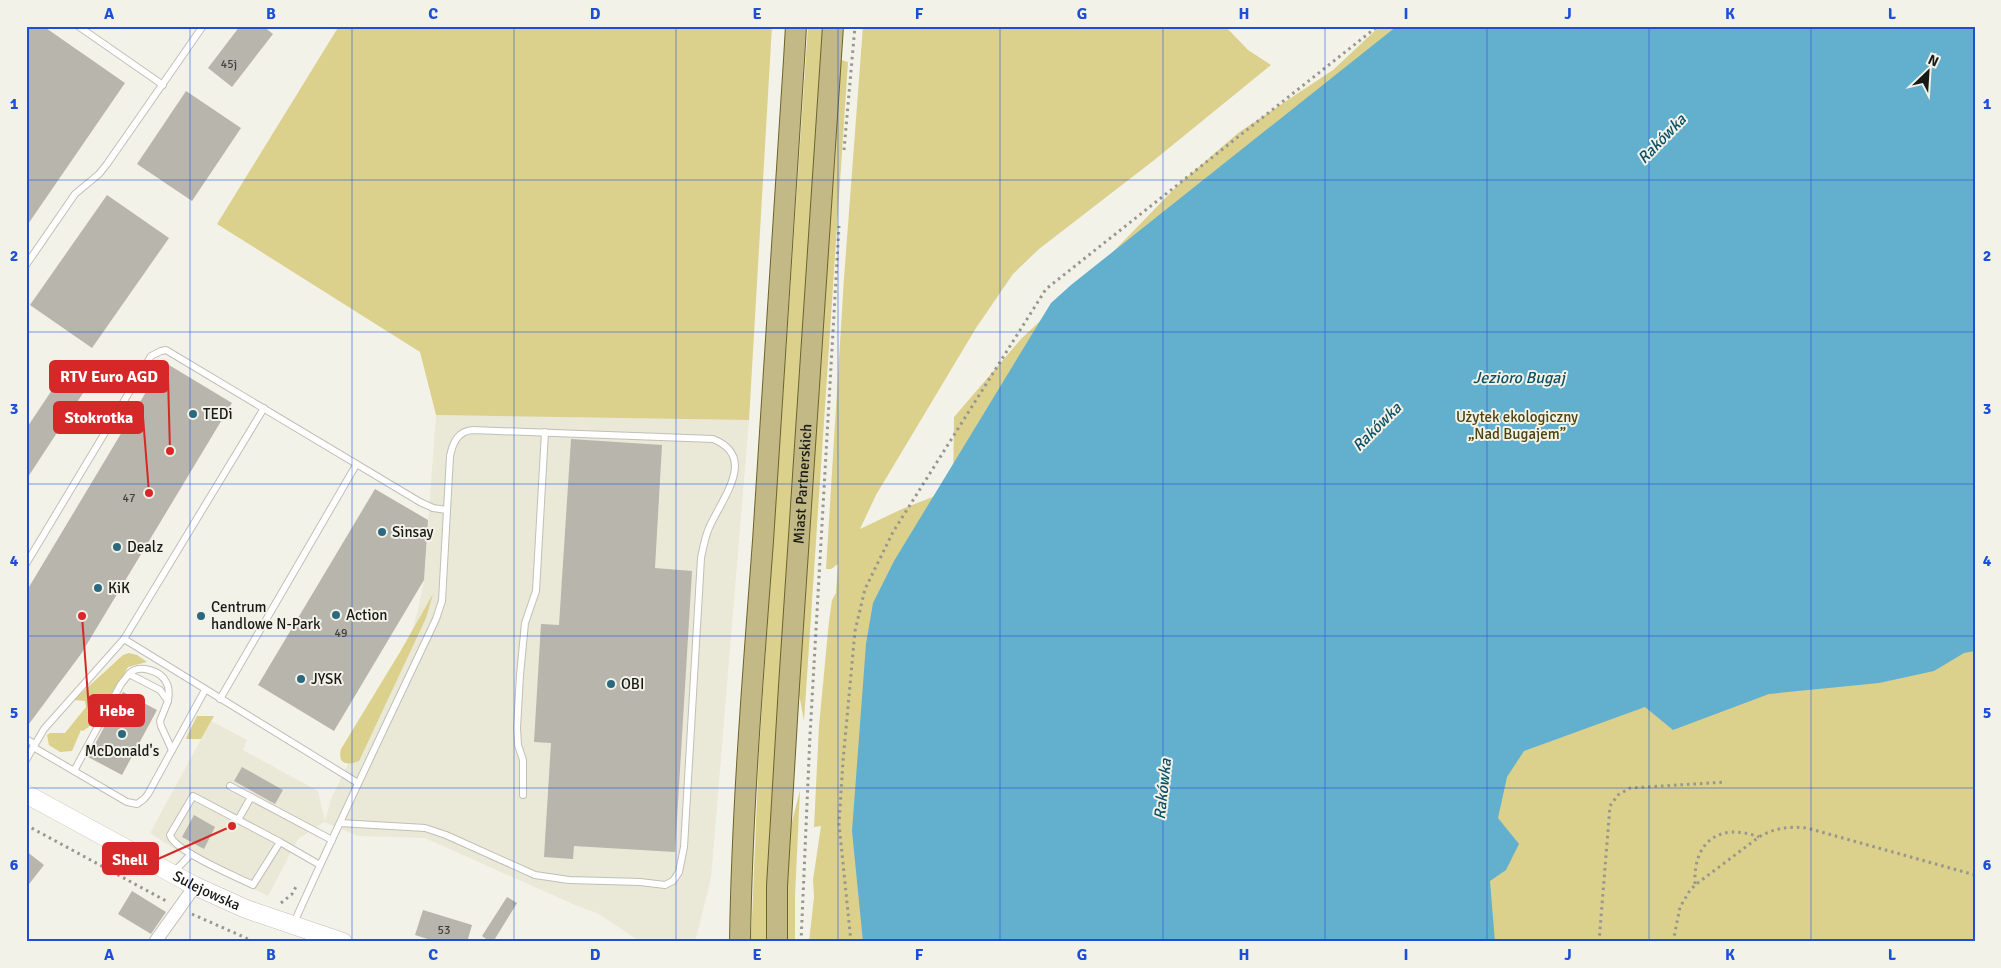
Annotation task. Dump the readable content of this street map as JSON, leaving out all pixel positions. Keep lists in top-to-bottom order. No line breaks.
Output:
{"streets":{"main road":["Miast Partnerskich","Sulejowska"]},"water":["Rakówka","Jezioro Bugaj"],"parks":["Użytek ekologiczny „Nad Bugajem”"],"places":["TEDi","RTV Euro AGD","Stokrotka","Sinsay","Dealz","KiK","Action","Hebe","Centrum handlowe N-Park","JYSK","OBI","McDonald's","Shell"],"house_numbers":["45j","47","49","53"],"north":"top right","grid":{"columns":["A","B","C","D","E","F","G","H","I","J","K","L"],"rows":["1","2","3","4","5","6"]}}
